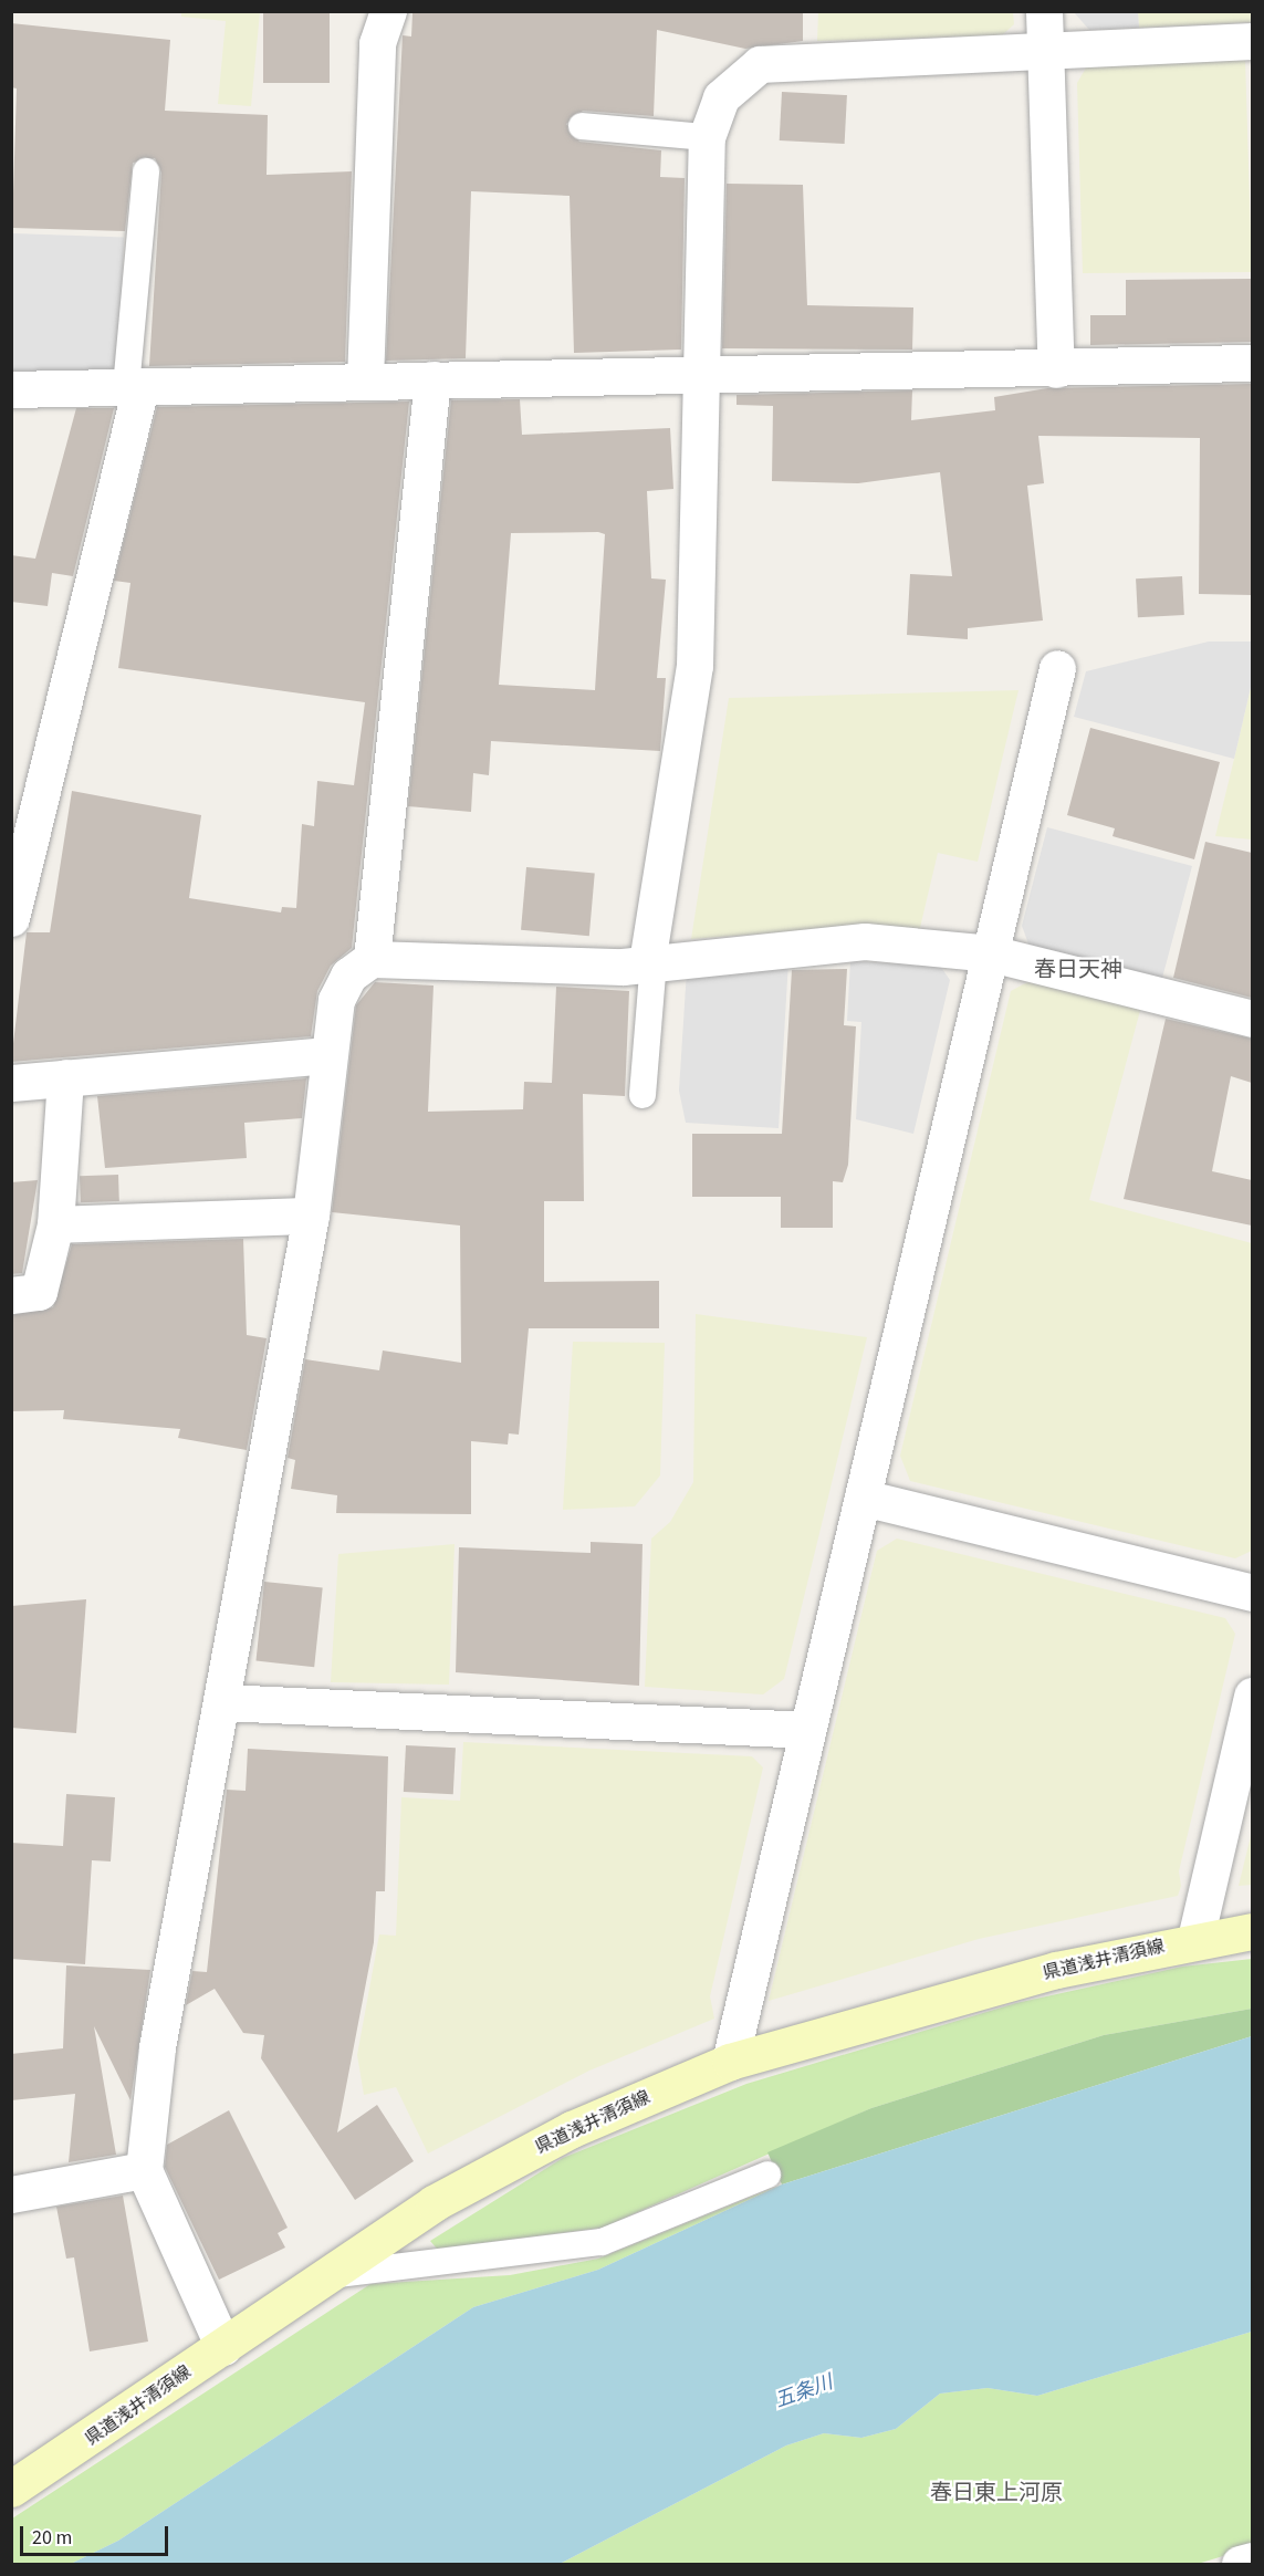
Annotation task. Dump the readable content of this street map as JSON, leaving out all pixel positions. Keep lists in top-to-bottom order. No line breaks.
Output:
{"streets":{"main road":["県道浅井清須線"]},"districts":["春日天神","春日東上河原"],"water":["五条川"],"scale_bar":"20 m"}
